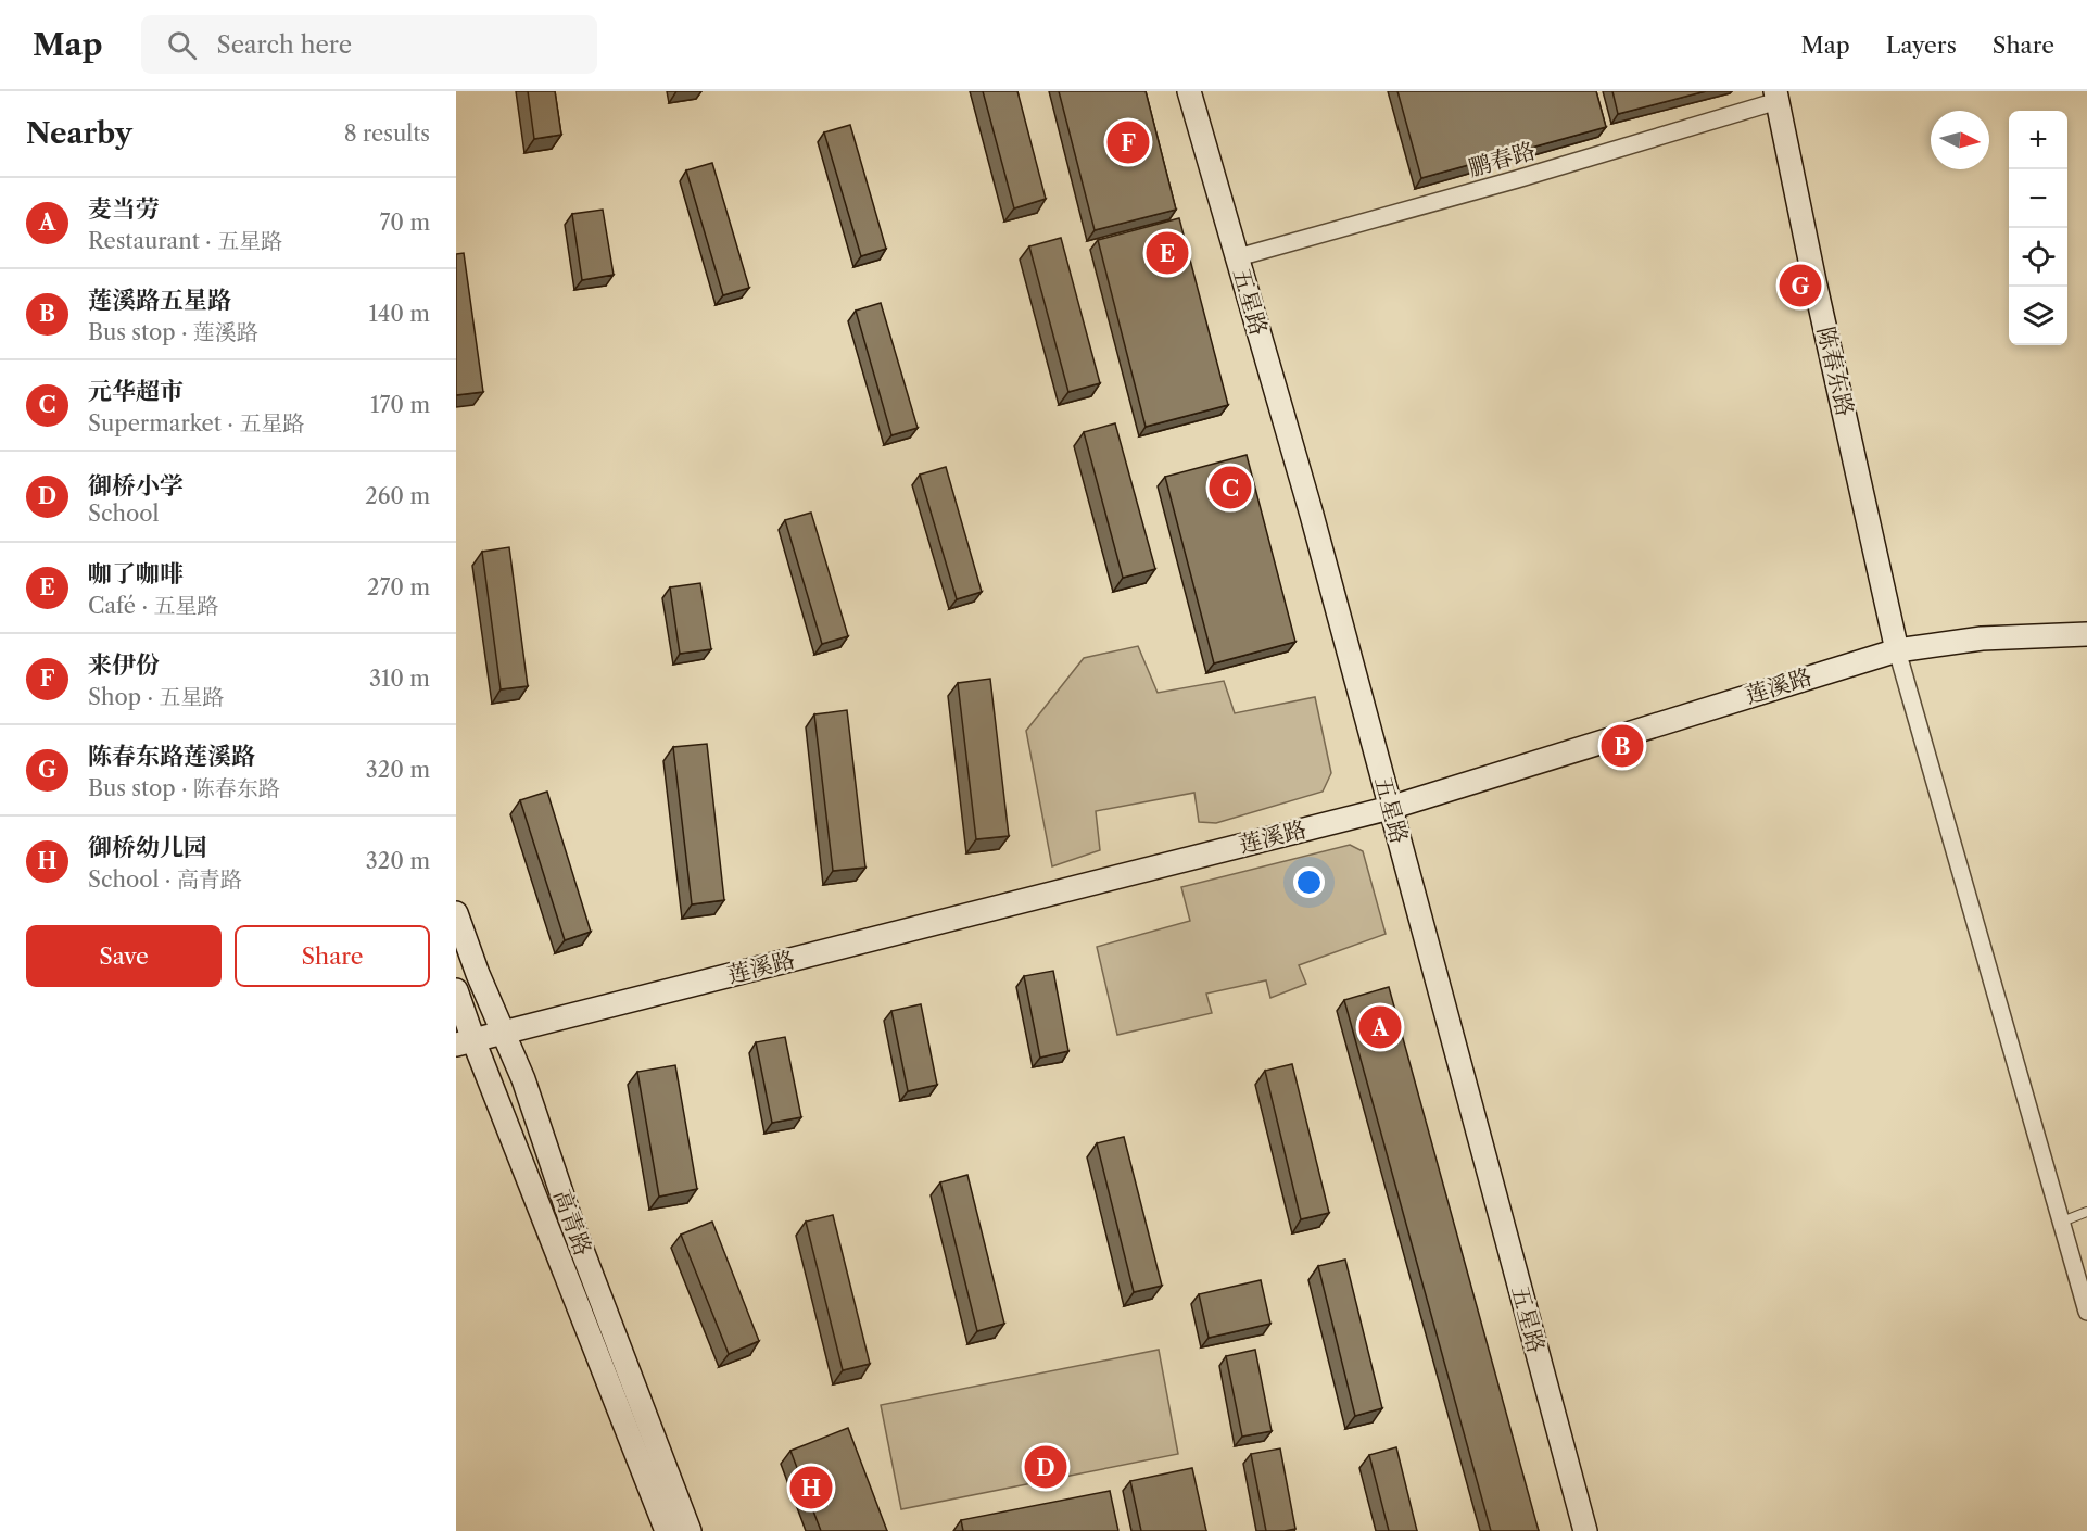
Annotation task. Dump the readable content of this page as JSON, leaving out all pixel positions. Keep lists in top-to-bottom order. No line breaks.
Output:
{"streets":{"street":["鹏春路","五星路","陈春东路","莲溪路","高青路"]},"crossings":[["鹏春路","五星路"],["鹏春路","陈春东路"],["五星路","莲溪路"],["陈春东路","莲溪路"],["莲溪路","高青路"]],"north":"right","page":{"header":"Map","search":"Search here","nav":["Map","Layers","Share"],"heading":["Nearby","8 results"],"map_buttons":["+","−"],"pins":["F","E","G","C","B","A","D","H"],"list":[{"mark":"A","name":"麦当劳","note":"Restaurant · 五星路","value":"70 m"},{"mark":"B","name":"莲溪路五星路","note":"Bus stop · 莲溪路","value":"140 m"},{"mark":"C","name":"元华超市","note":"Supermarket · 五星路","value":"170 m"},{"mark":"D","name":"御桥小学","note":"School","value":"260 m"},{"mark":"E","name":"咖了咖啡","note":"Café · 五星路","value":"270 m"},{"mark":"F","name":"来伊份","note":"Shop · 五星路","value":"310 m"},{"mark":"G","name":"陈春东路莲溪路","note":"Bus stop · 陈春东路","value":"320 m"},{"mark":"H","name":"御桥幼儿园","note":"School · 高青路","value":"320 m"}],"buttons":["Save","Share"]}}
